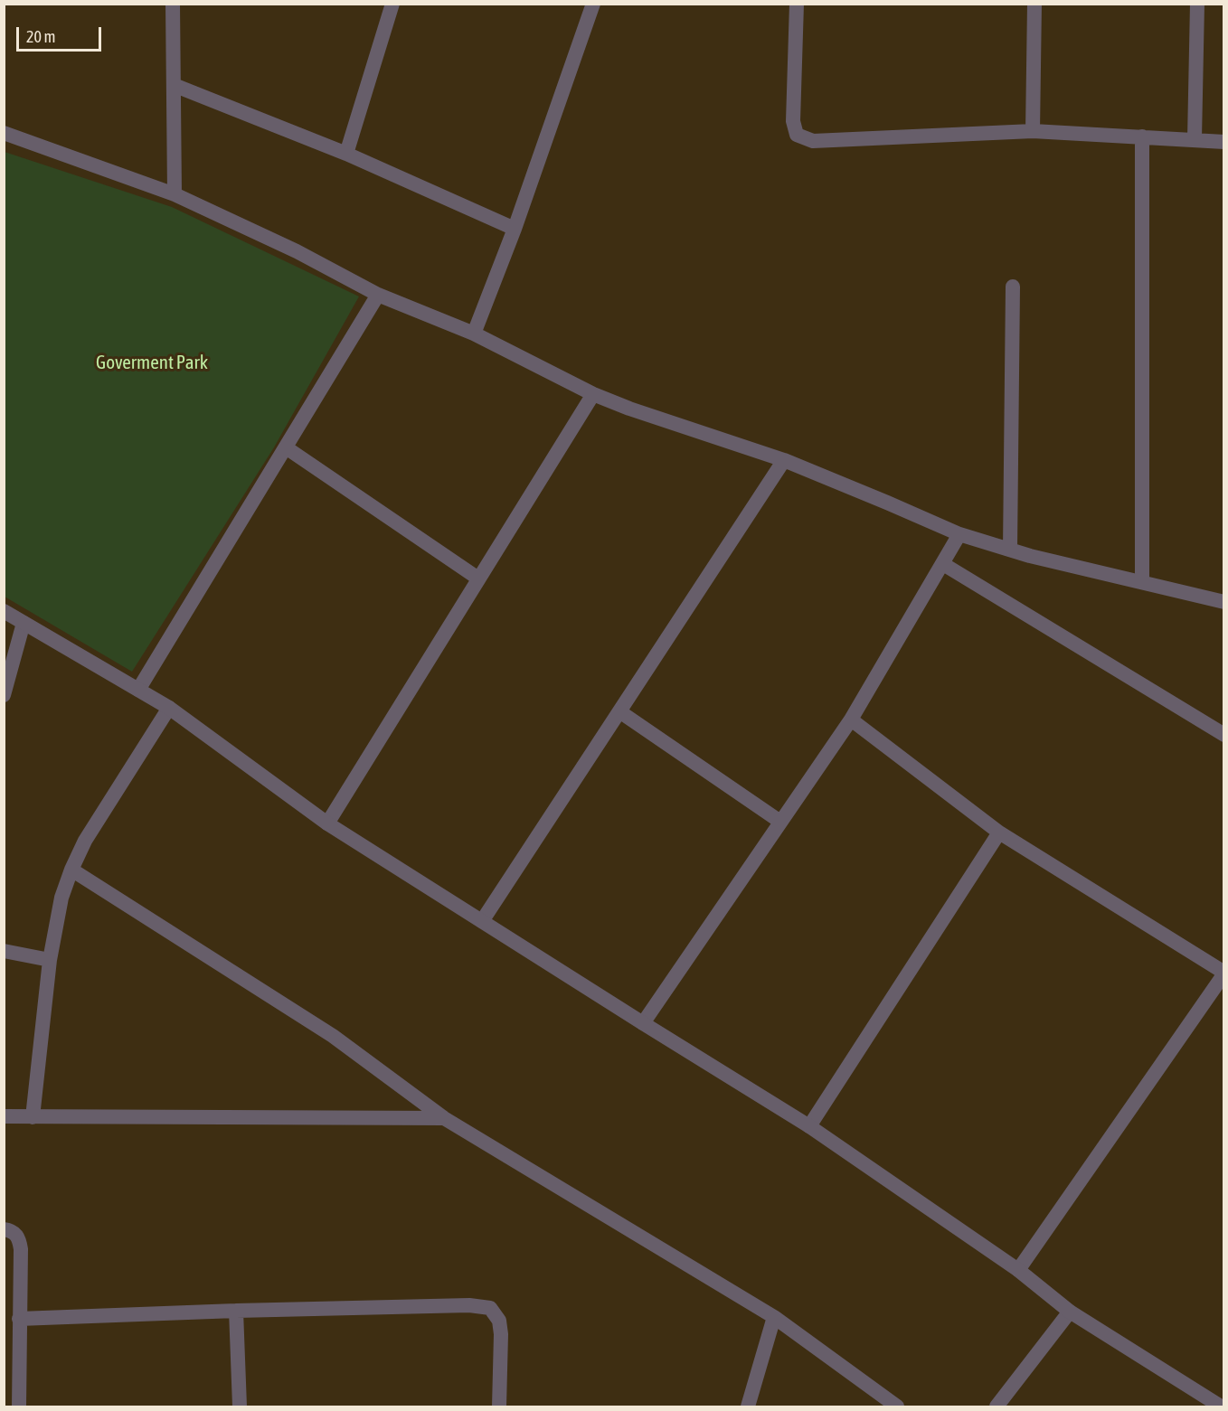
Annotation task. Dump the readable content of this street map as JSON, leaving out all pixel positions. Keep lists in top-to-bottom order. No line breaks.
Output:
{"parks":["Goverment Park"],"scale_bar":"20 m"}
